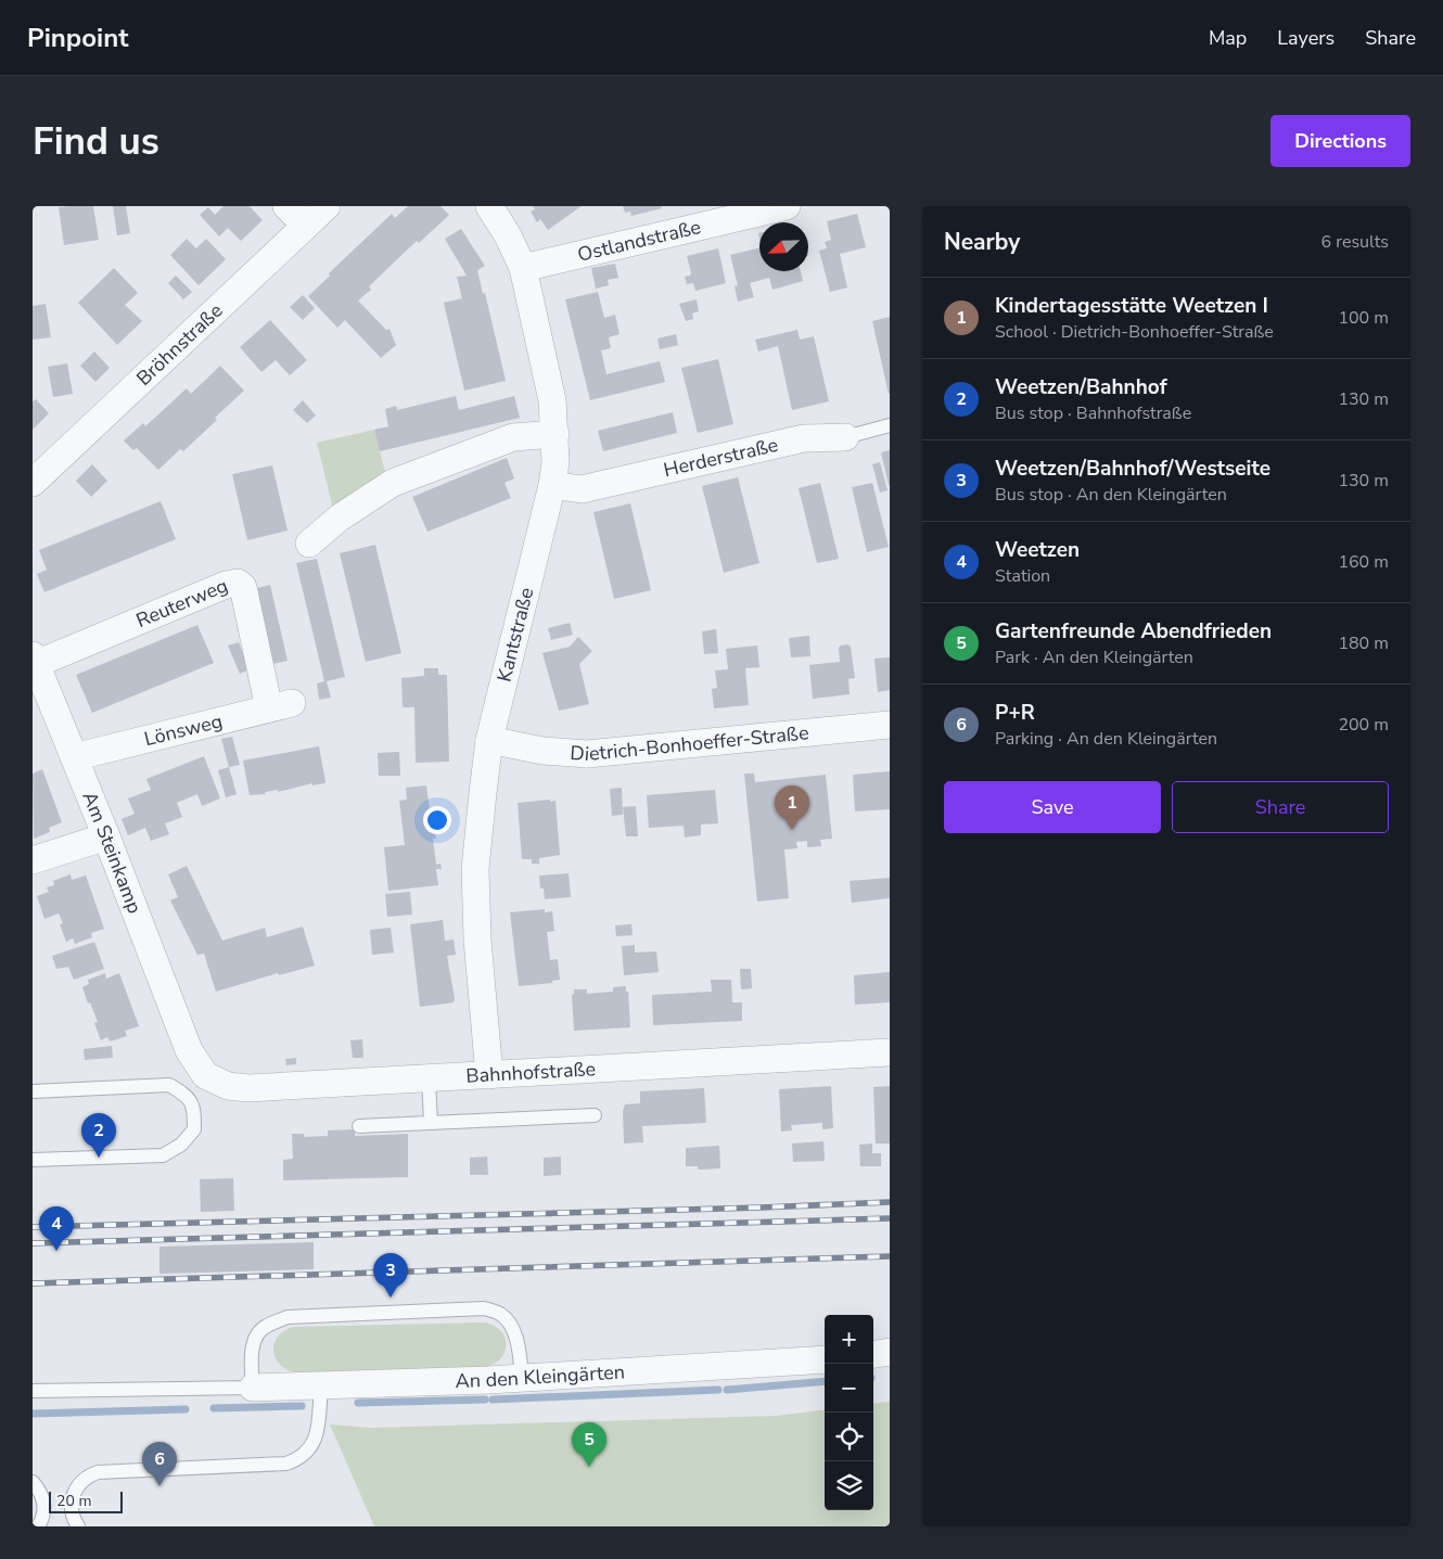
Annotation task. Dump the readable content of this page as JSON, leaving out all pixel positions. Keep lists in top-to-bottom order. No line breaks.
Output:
{"streets":{"street":["Ostlandstraße","Bröhnstraße","Herderstraße","Reuterweg","Kantstraße","Lönsweg","Dietrich-Bonhoeffer-Straße","Am Steinkamp","Bahnhofstraße","An den Kleingärten"]},"crossings":[["Ostlandstraße","Kantstraße"],["Herderstraße","Kantstraße"],["Reuterweg","Lönsweg"],["Reuterweg","Am Steinkamp"],["Kantstraße","Dietrich-Bonhoeffer-Straße"],["Kantstraße","Bahnhofstraße"],["Lönsweg","Am Steinkamp"],["Am Steinkamp","Bahnhofstraße"]],"scale_bar":"20 m","north":"bottom left","page":{"header":"Pinpoint","nav":["Map","Layers","Share"],"buttons":["Directions",["Save","Share"]],"title":"Find us","heading":["Nearby","6 results"],"list":[{"mark":"1","name":"Kindertagesstätte Weetzen I","note":"School · Dietrich-Bonhoeffer-Straße","value":"100 m"},{"mark":"2","name":"Weetzen/Bahnhof","note":"Bus stop · Bahnhofstraße","value":"130 m"},{"mark":"3","name":"Weetzen/Bahnhof/Westseite","note":"Bus stop · An den Kleingärten","value":"130 m"},{"mark":"4","name":"Weetzen","note":"Station","value":"160 m"},{"mark":"5","name":"Gartenfreunde Abendfrieden","note":"Park · An den Kleingärten","value":"180 m"},{"mark":"6","name":"P+R","note":"Parking · An den Kleingärten","value":"200 m"}],"pins":["1","2","4","3","5","6"],"map_buttons":["+","−"],"scale":"20 m"}}
